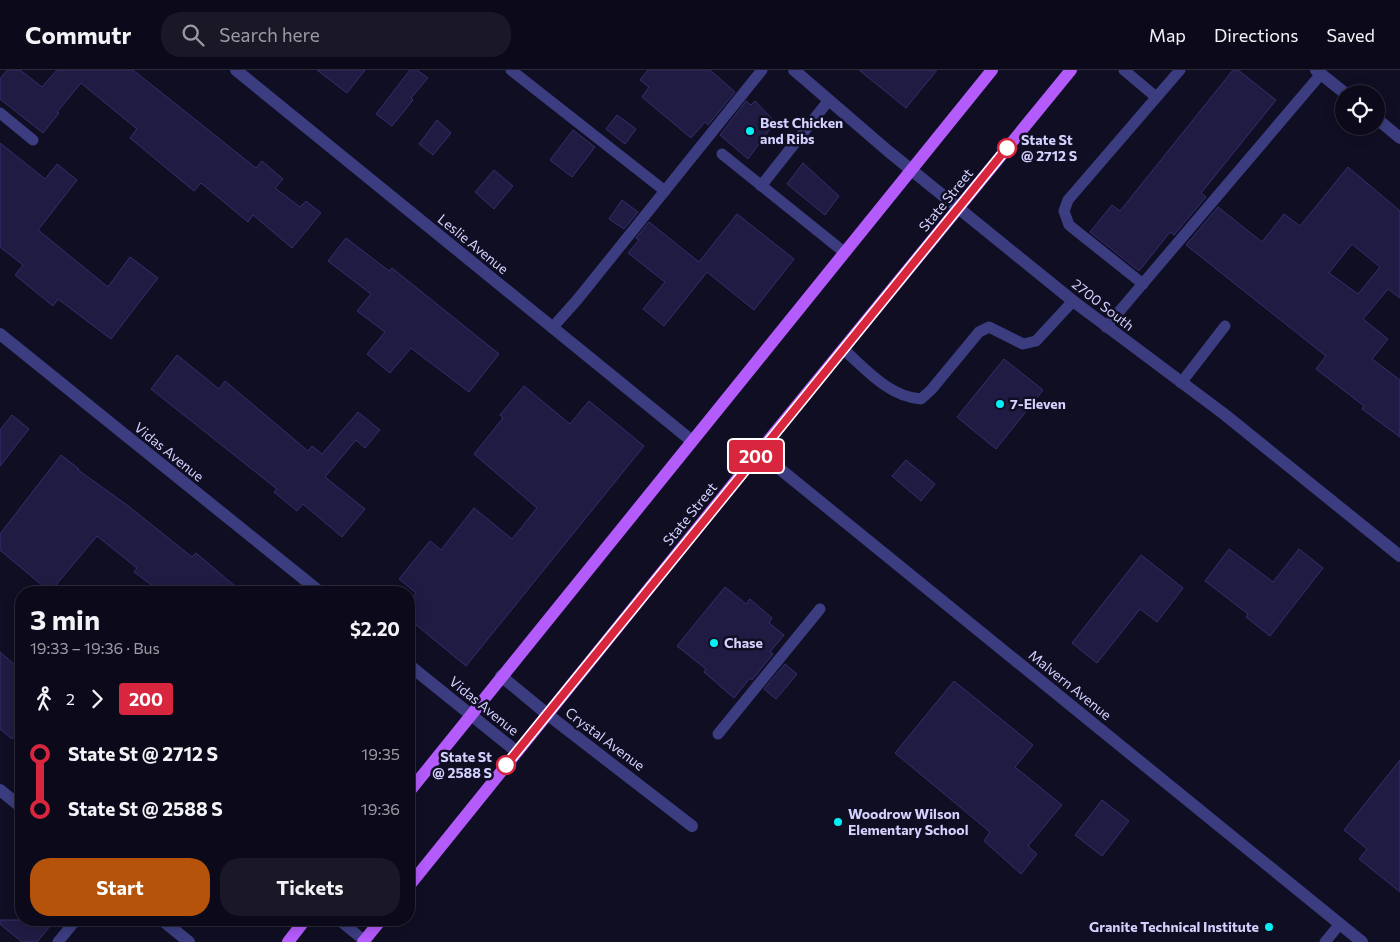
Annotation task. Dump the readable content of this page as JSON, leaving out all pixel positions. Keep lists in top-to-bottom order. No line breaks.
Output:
{"streets":{"main road":["State Street"],"street":["Leslie Avenue","2700 South","Vidas Avenue","Malvern Avenue","Crystal Avenue"]},"crossings":[["State Street","2700 South"],["State Street","Vidas Avenue"],["State Street","Malvern Avenue"],["State Street","Crystal Avenue"]],"places":["Best Chicken and Ribs","State St @ 2712 S","7-Eleven","Chase","State St @ 2588 S","Woodrow Wilson Elementary School","Granite Technical Institute"],"lines":["bus line 200"],"page":{"header":"Commutr","search":"Search here","nav":["Map","Directions","Saved"],"on_map":"200","heading":["3 min","19:33 – 19:36 · Bus","$2.20"],"legs":["2","200"],"list":[{"name":"State St @ 2712 S","value":"19:35"},{"name":"State St @ 2588 S","value":"19:36"}],"buttons":["Start","Tickets"]}}
